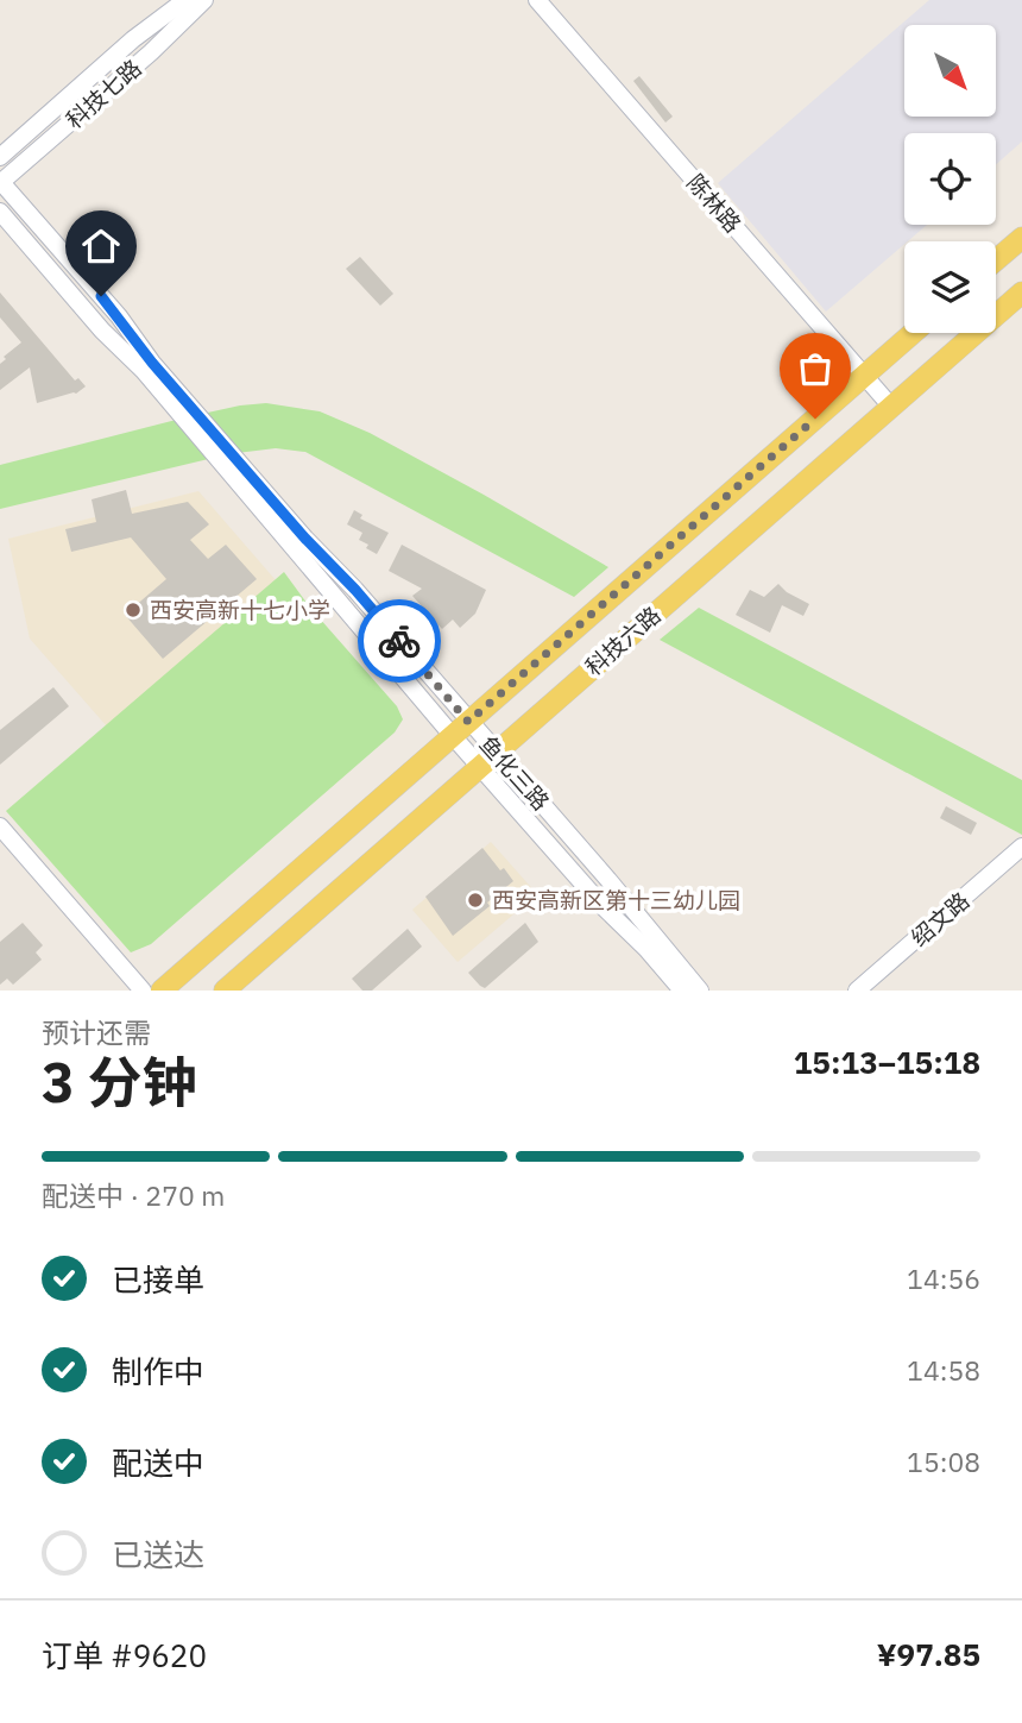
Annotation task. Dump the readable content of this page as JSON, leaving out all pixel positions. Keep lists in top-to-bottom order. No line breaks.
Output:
{"streets":{"main road":["科技六路"],"street":["科技七路","陈林路","鱼化三路","绍文路"]},"crossings":[["科技七路","鱼化三路"],["陈林路","科技六路"],["科技六路","鱼化三路"]],"places":["西安高新十七小学","西安高新区第十三幼儿园"],"north":"bottom right","page":{"heading":["3 分钟","预计还需","15:13–15:18"],"panel":["订单 #9620","¥97.85"],"bar":"配送中 · 270 m","list":[["已接单","14:56"],["制作中","14:58"],["配送中","15:08"],"已送达"]}}
